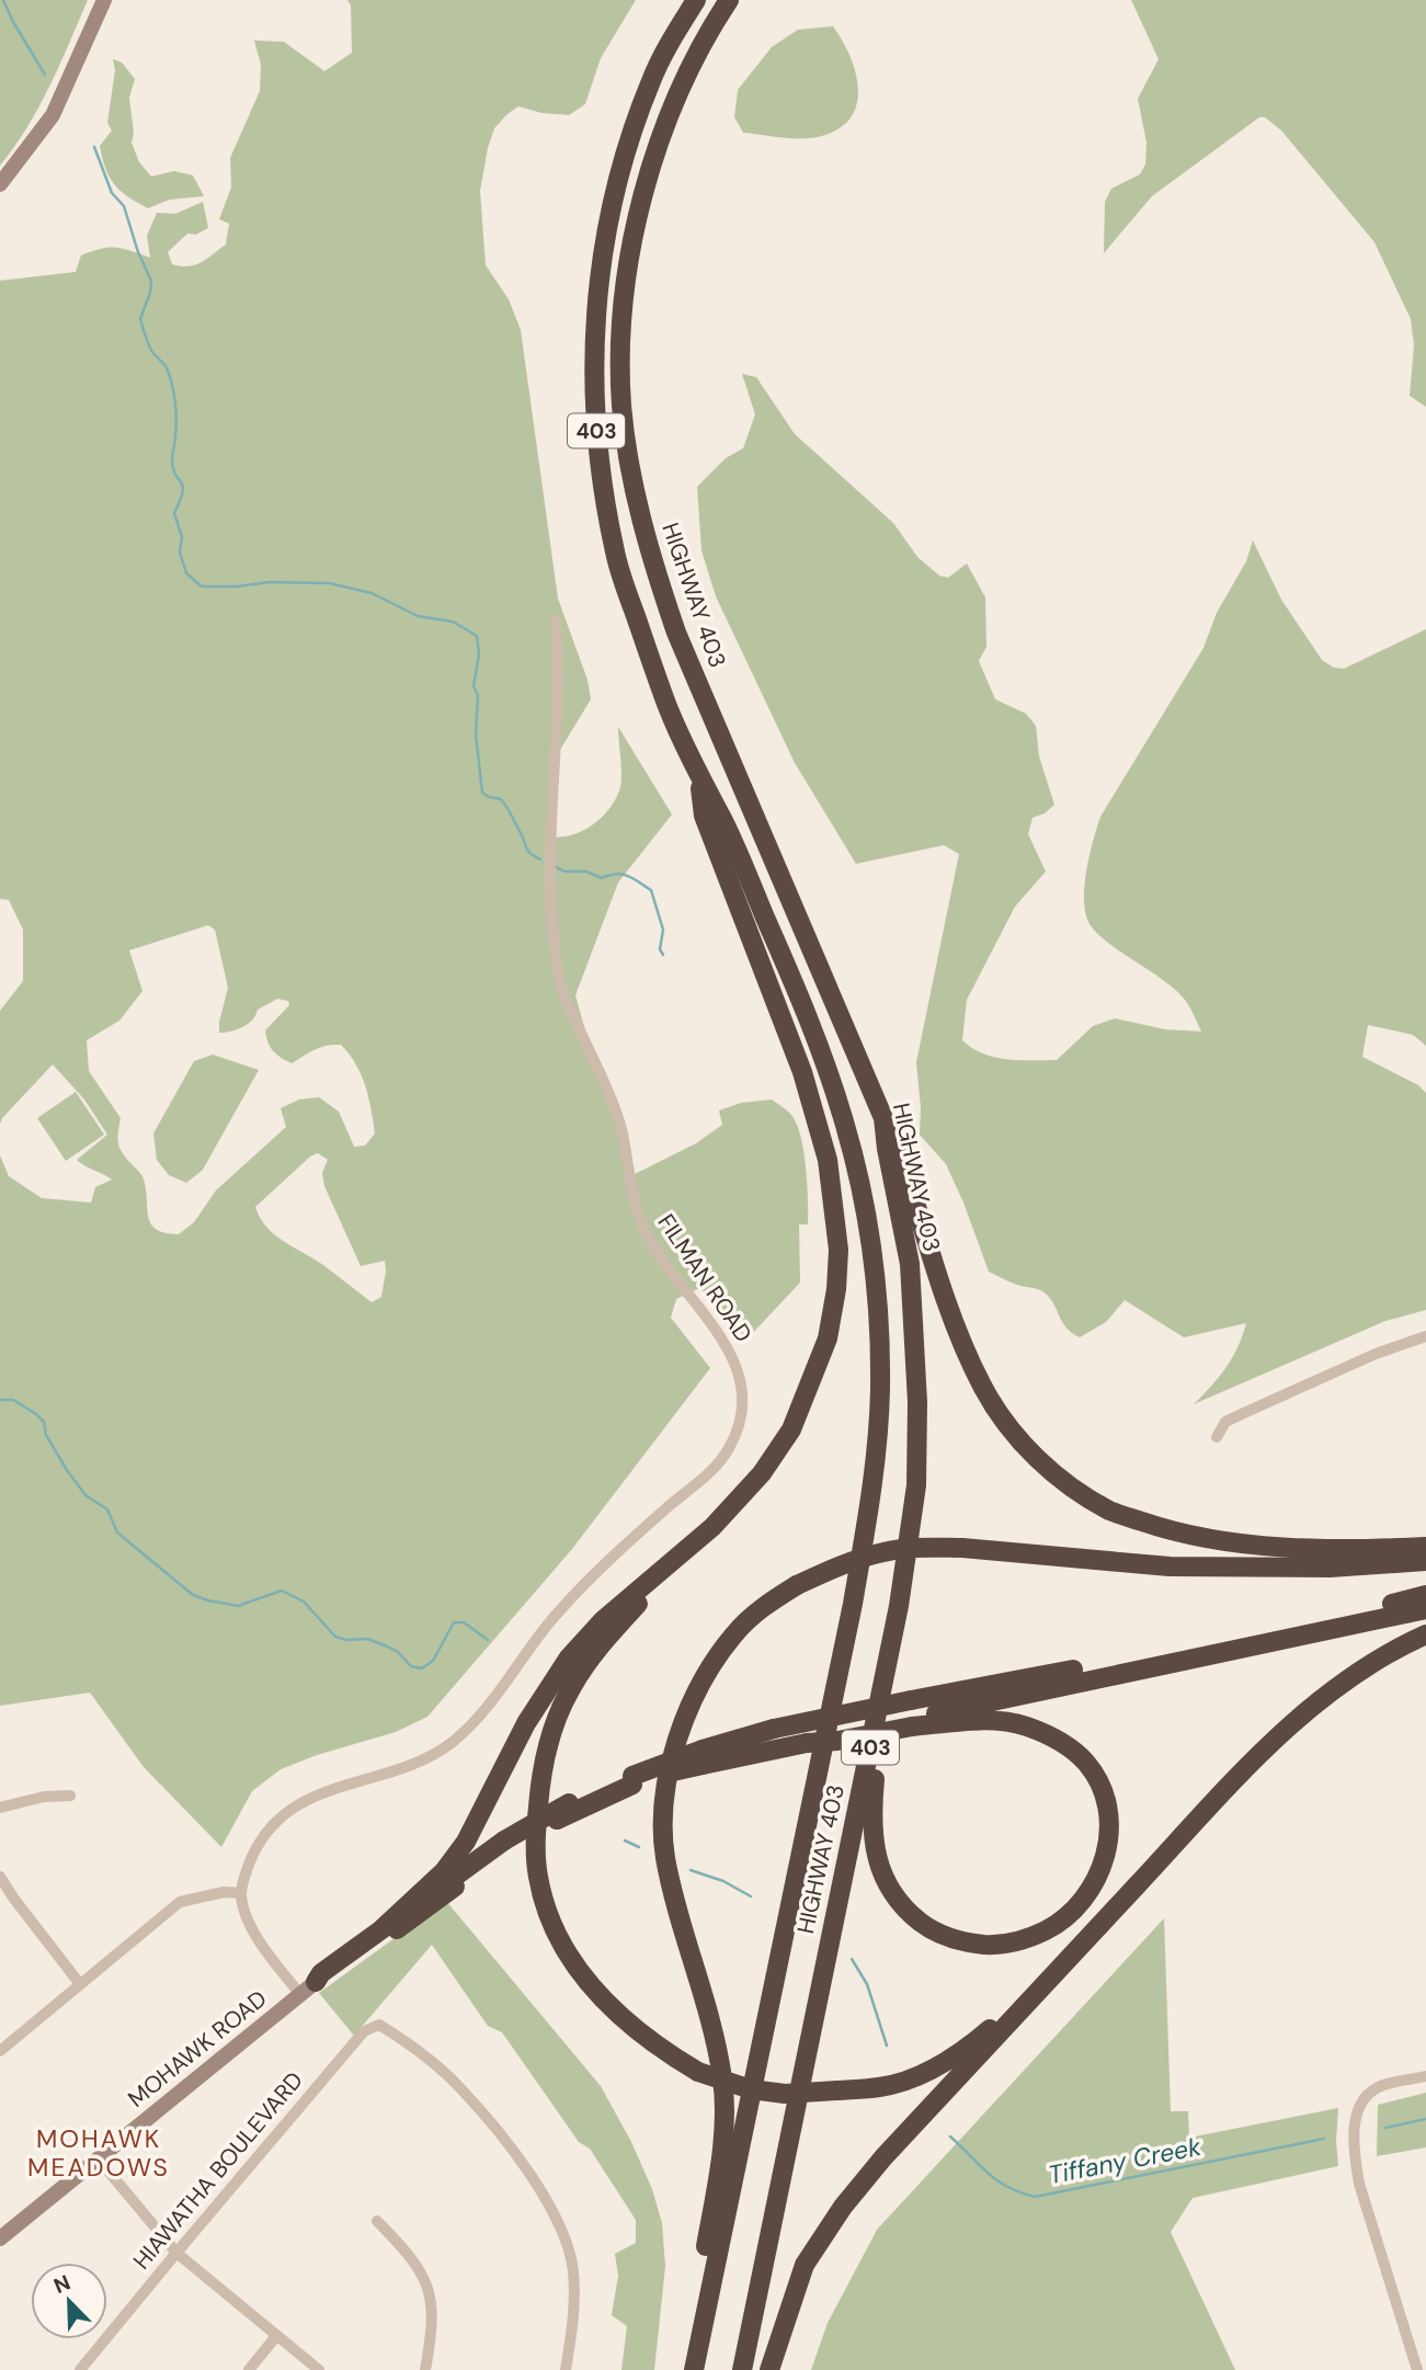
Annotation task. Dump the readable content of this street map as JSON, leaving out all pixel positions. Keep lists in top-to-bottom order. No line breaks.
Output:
{"streets":{"highway":["403","HIGHWAY 403"],"main road":["MOHAWK ROAD"],"street":["FILMAN ROAD","HIAWATHA BOULEVARD"]},"districts":["MOHAWK MEADOWS"],"water":["Tiffany Creek"],"north":"top left"}
